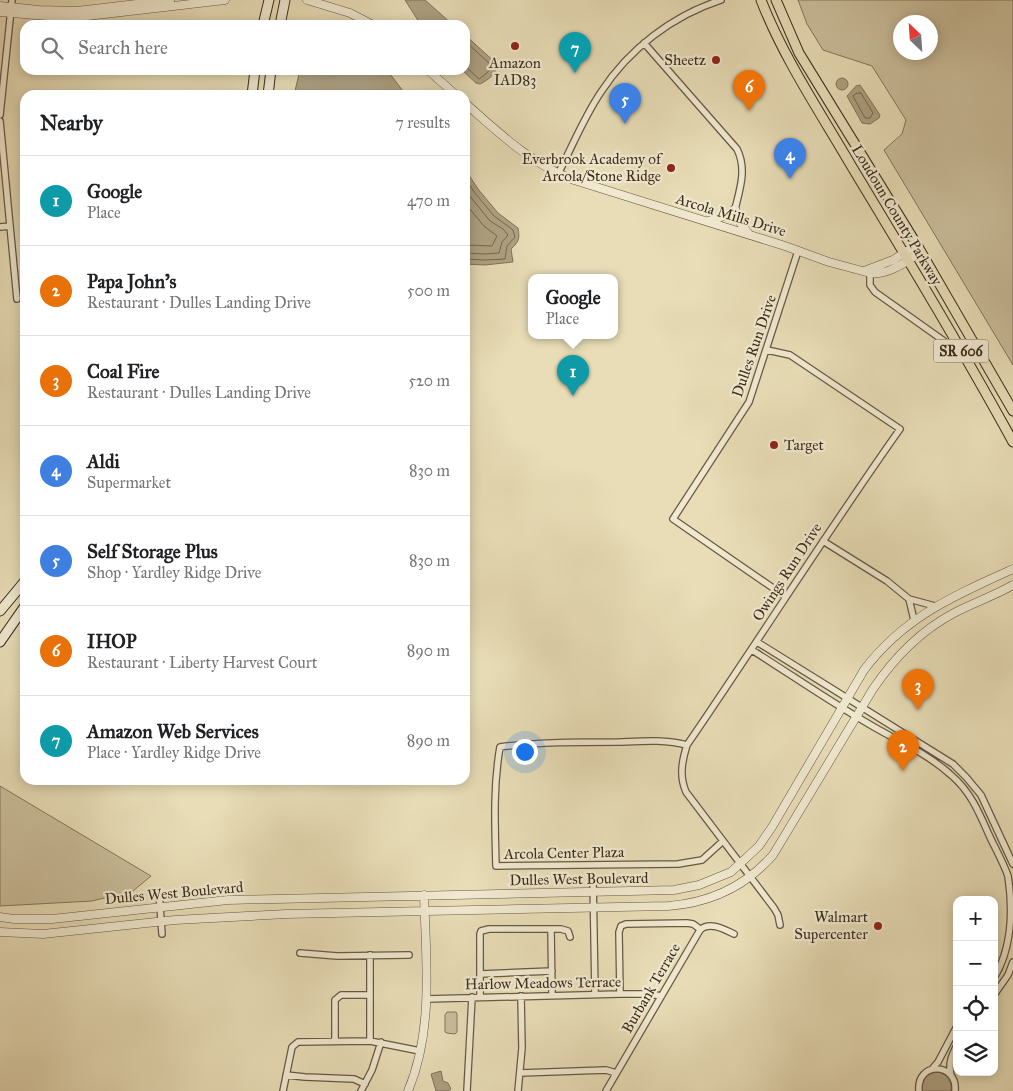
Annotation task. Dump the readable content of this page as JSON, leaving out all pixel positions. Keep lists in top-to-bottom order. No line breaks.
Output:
{"streets":{"main road":["Loudoun County Parkway","SR 606"],"street":["Arcola Mills Drive","Dulles Run Drive","Owings Run Drive","Arcola Center Plaza","Dulles West Boulevard","Harlow Meadows Terrace","Burbank Terrace"]},"crossings":[["Arcola Mills Drive","Loudoun County Parkway"],["Arcola Mills Drive","Dulles Run Drive"],["Dulles Run Drive","Owings Run Drive"],["Owings Run Drive","Arcola Center Plaza"],["Owings Run Drive","Dulles West Boulevard"],["Harlow Meadows Terrace","Burbank Terrace"]],"places":["Amazon IAD83","Sheetz","Everbrook Academy of Arcola/Stone Ridge","Target","Walmart Supercenter"],"north":"top left","page":{"search":"Search here","pins":["7","6","5","4","1","3","2"],"heading":["Nearby","7 results"],"list":[{"mark":"1","name":"Google","note":"Place","value":"470 m"},{"mark":"2","name":"Papa John's","note":"Restaurant · Dulles Landing Drive","value":"500 m"},{"mark":"3","name":"Coal Fire","note":"Restaurant · Dulles Landing Drive","value":"520 m"},{"mark":"4","name":"Aldi","note":"Supermarket","value":"830 m"},{"mark":"5","name":"Self Storage Plus","note":"Shop · Yardley Ridge Drive","value":"830 m"},{"mark":"6","name":"IHOP","note":"Restaurant · Liberty Harvest Court","value":"890 m"},{"mark":"7","name":"Amazon Web Services","note":"Place · Yardley Ridge Drive","value":"890 m"}],"popup":["Google","Place"],"map_buttons":["+","−"]}}
